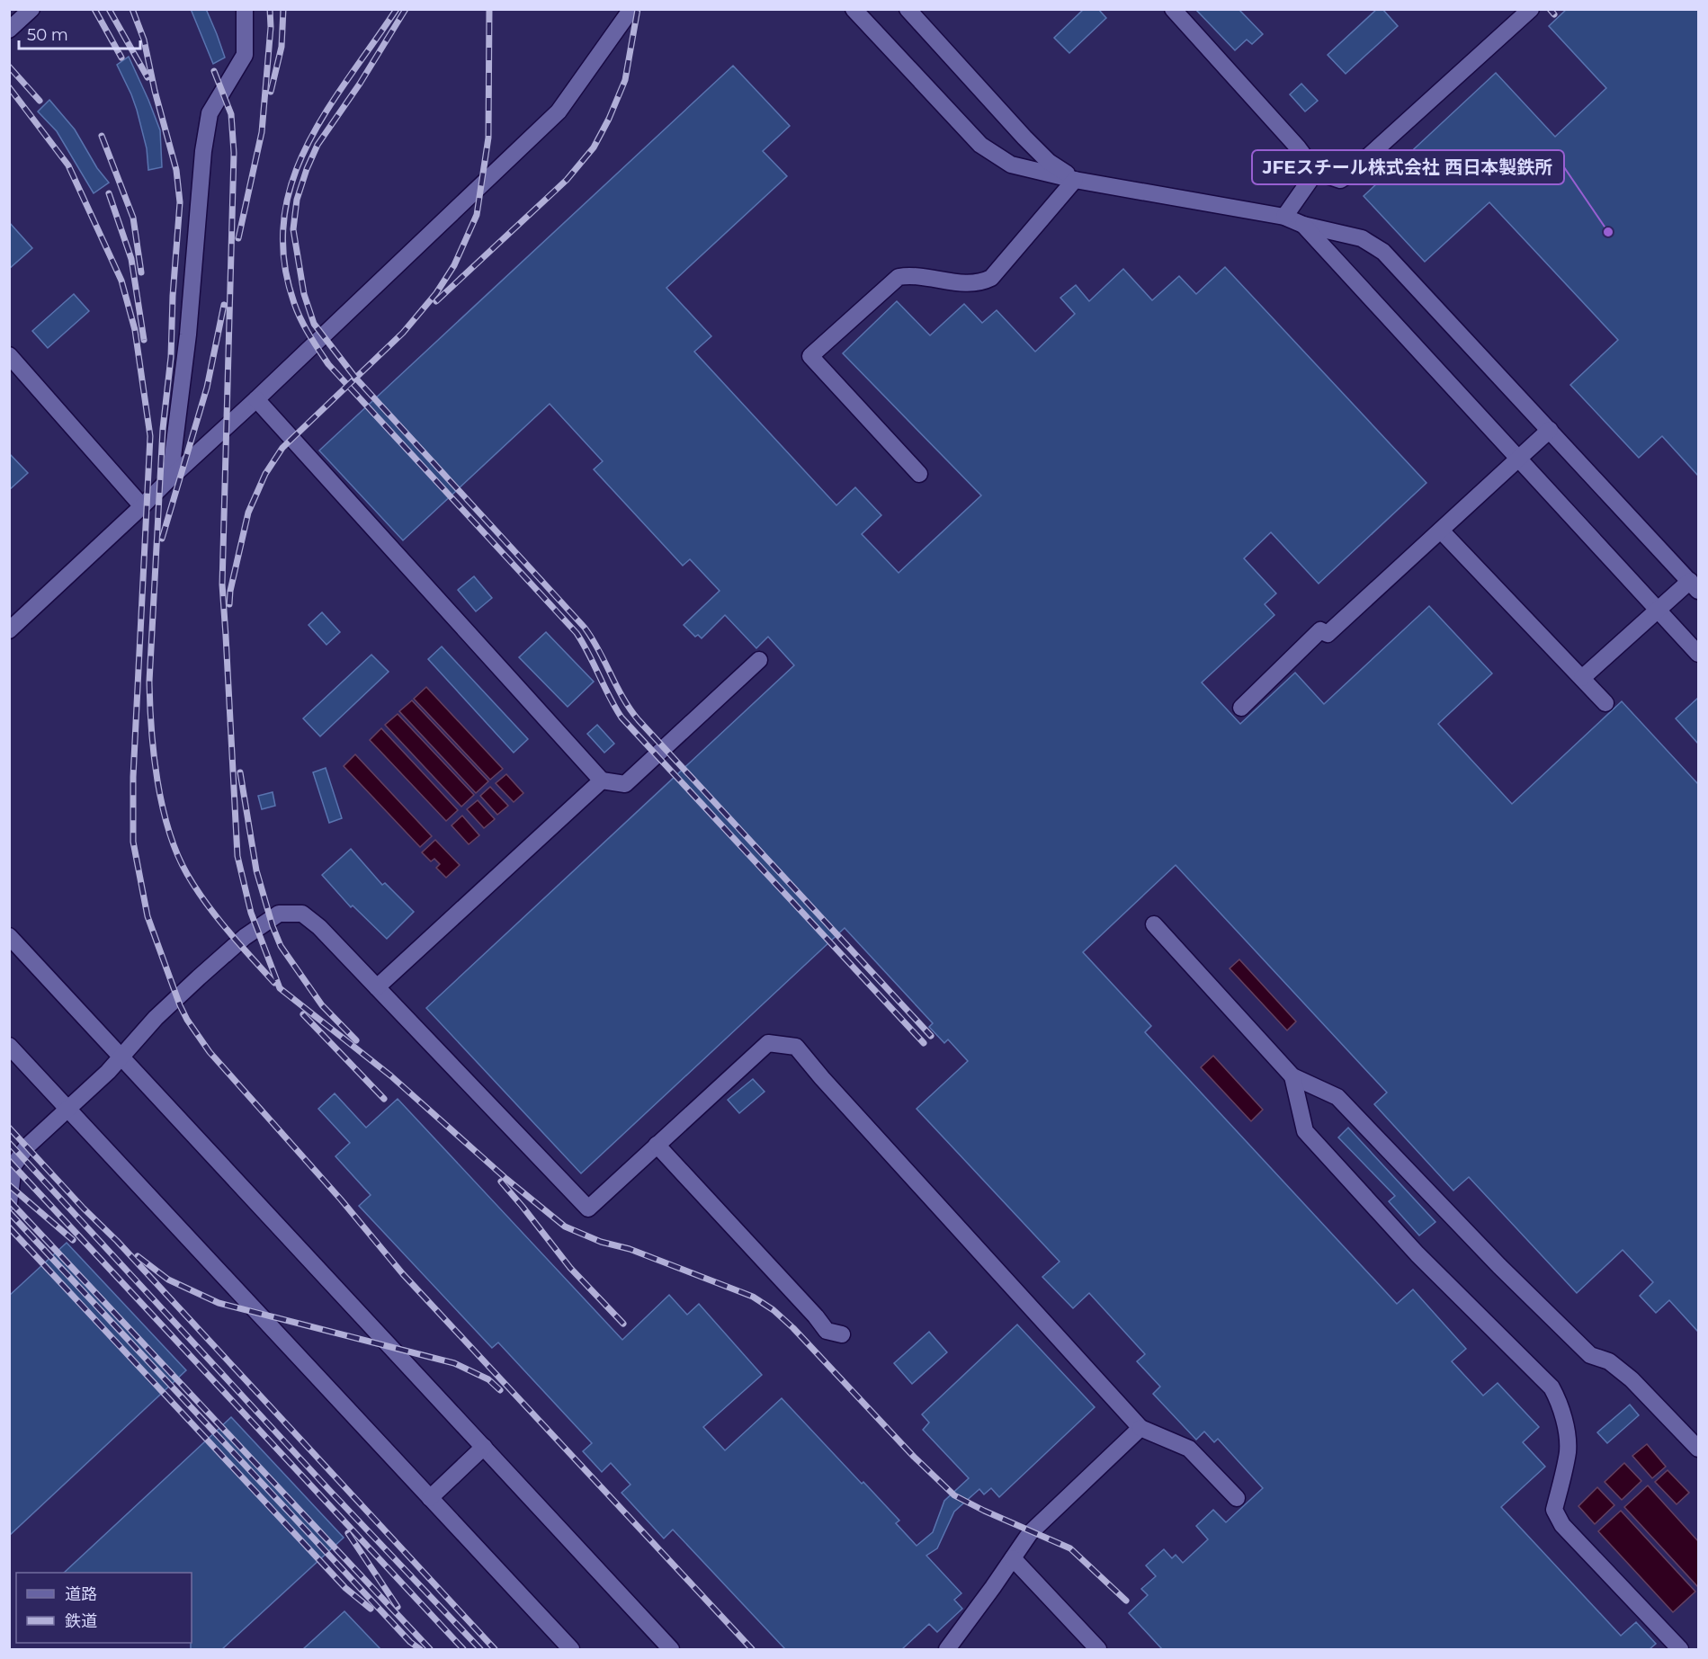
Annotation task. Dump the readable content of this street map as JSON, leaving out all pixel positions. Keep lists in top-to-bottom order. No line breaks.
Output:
{"places":["JFEスチール株式会社 西日本製鉄所"],"legend":["道路","鉄道"],"scale_bar":"50 m"}
